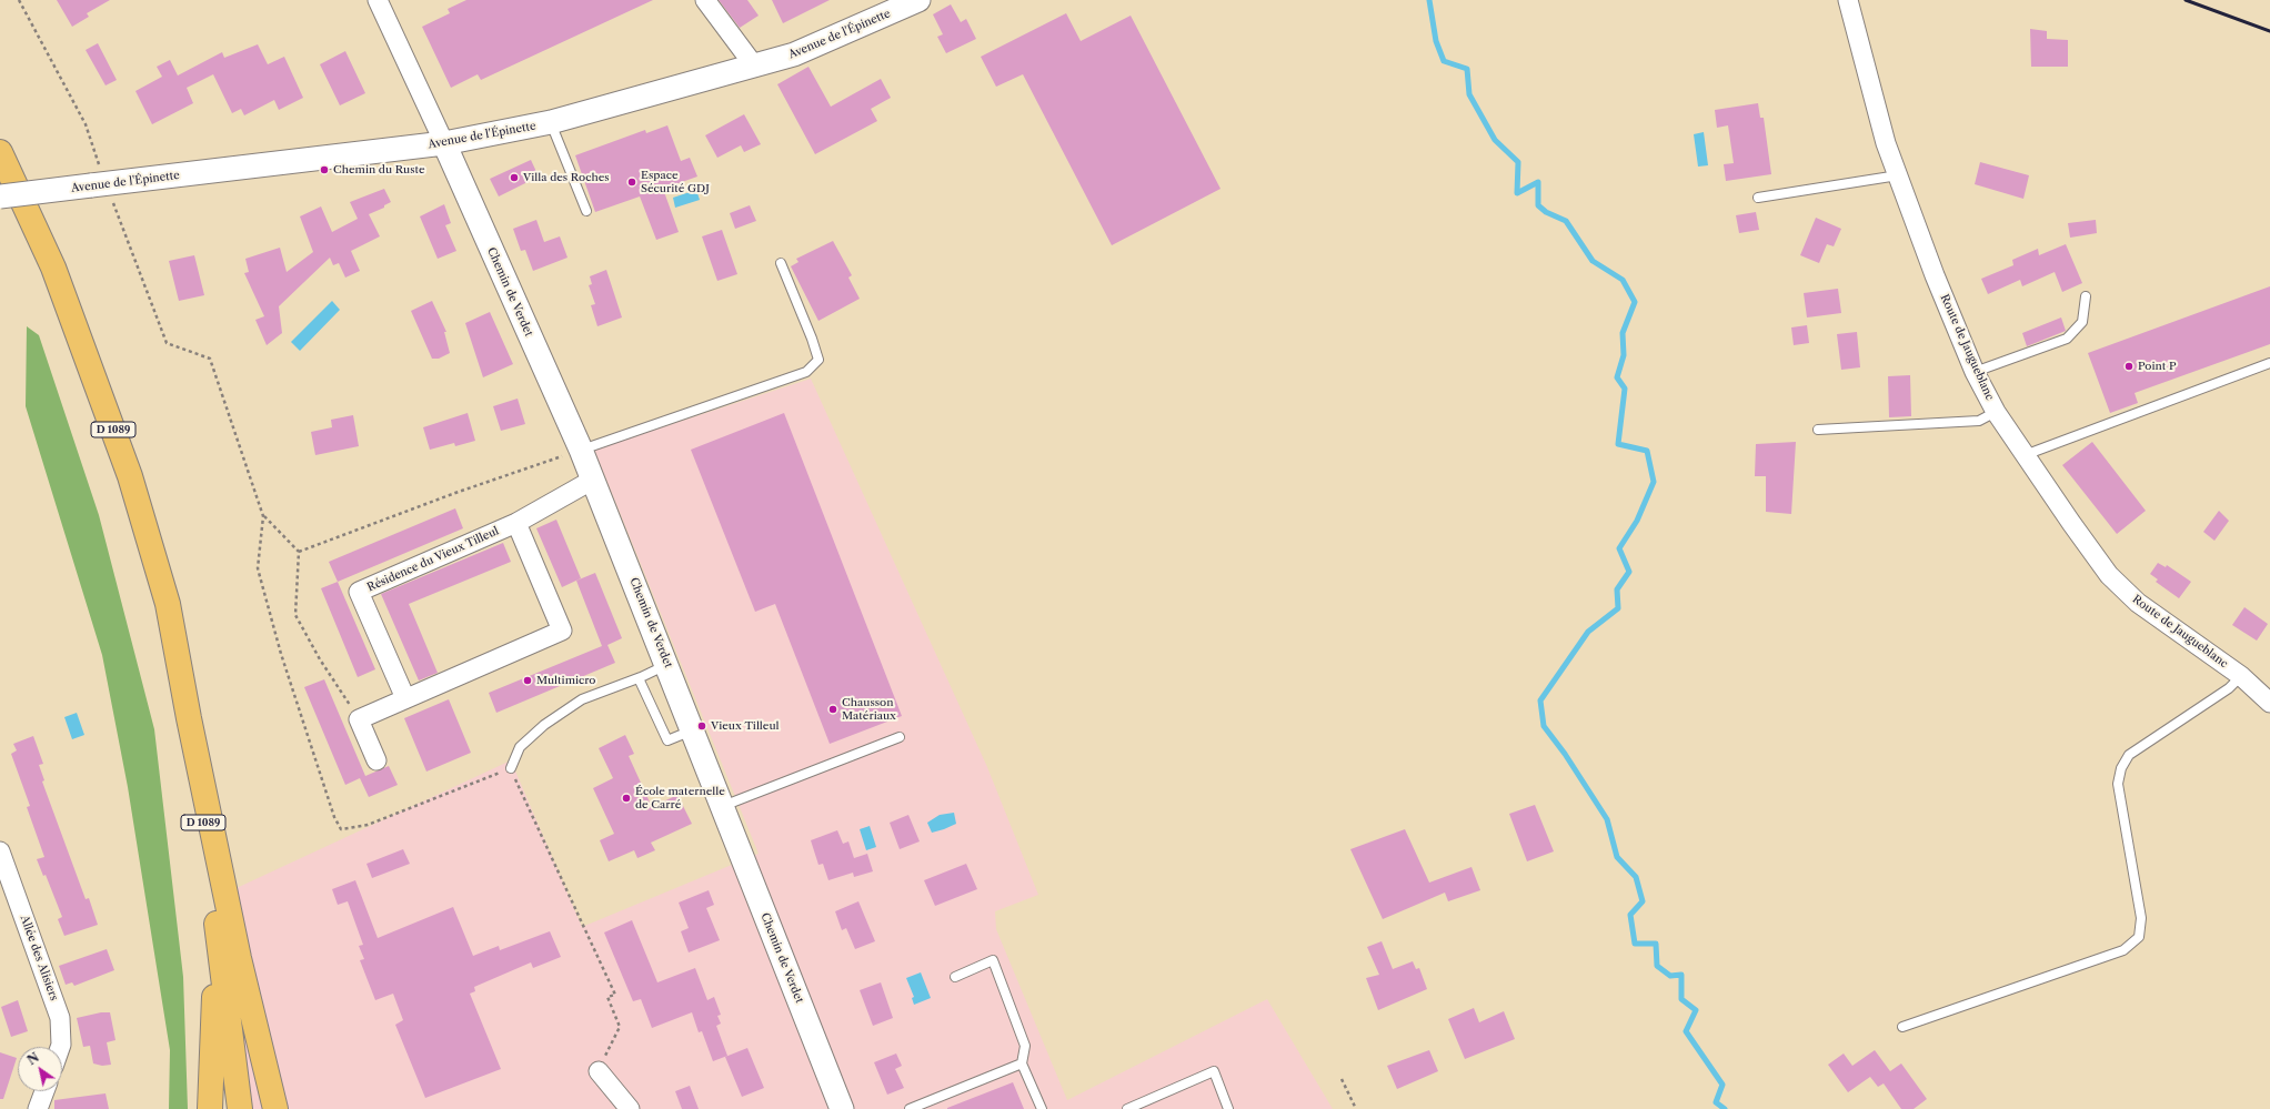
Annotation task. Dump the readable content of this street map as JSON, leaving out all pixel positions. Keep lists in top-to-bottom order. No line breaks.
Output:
{"streets":{"highway":["D 1089"],"street":["Avenue de l'Épinette","Chemin de Verdet","Route de Jaugueblanc","Résidence du Vieux Tilleul","Allée des Alisiers"]},"crossings":[["Avenue de l'Épinette","Chemin de Verdet"],["Chemin de Verdet","Résidence du Vieux Tilleul"]],"places":["Chemin du Ruste","Villa des Roches","Espace Sécurité GDJ","Point P","Multimicro","Chausson Matériaux","Vieux Tilleul","École maternelle de Carré"],"north":"top left"}
